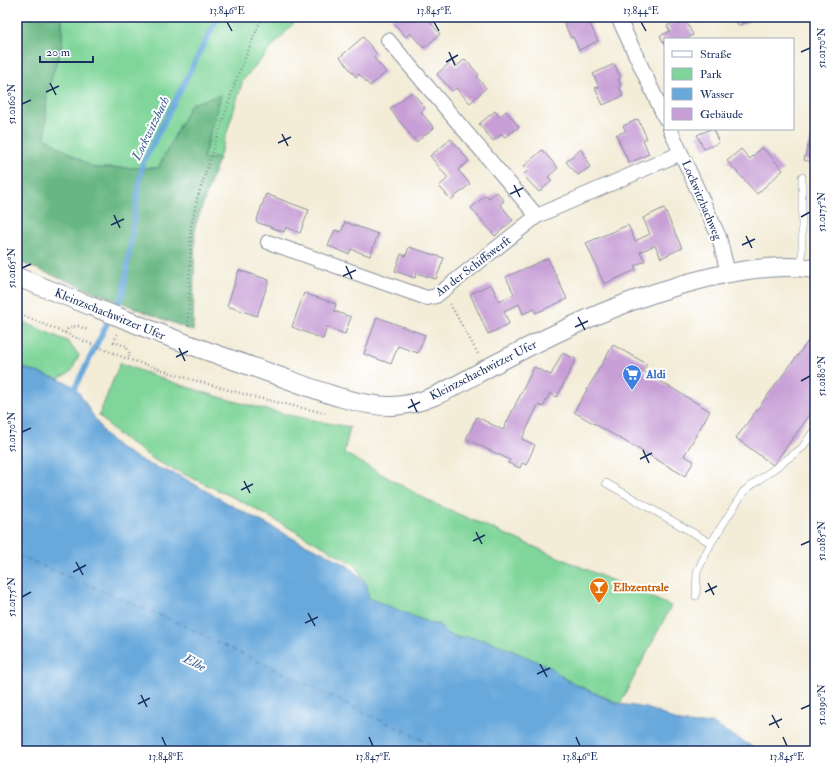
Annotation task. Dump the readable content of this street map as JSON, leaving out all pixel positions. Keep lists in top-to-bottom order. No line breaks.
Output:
{"streets":{"street":["Lockwitzbachweg","An der Schiffswerft","Kleinzschachwitzer Ufer"]},"crossings":[["Lockwitzbachweg","An der Schiffswerft"],["Lockwitzbachweg","Kleinzschachwitzer Ufer"]],"water":["Lockwitzbach","Elbe"],"places":{"supermarket":["Aldi"],"bar":["Elbzentrale"]},"legend":["Straße","Park","Wasser","Gebäude"],"scale_bar":"20 m","coordinates":["13.846°E","13.845°E","13.844°E","51.0170°N","51.0160°N","51.0175°N","51.0165°N","51.0180°N","51.0185°N","51.0190°N","13.848°E","13.847°E"]}
